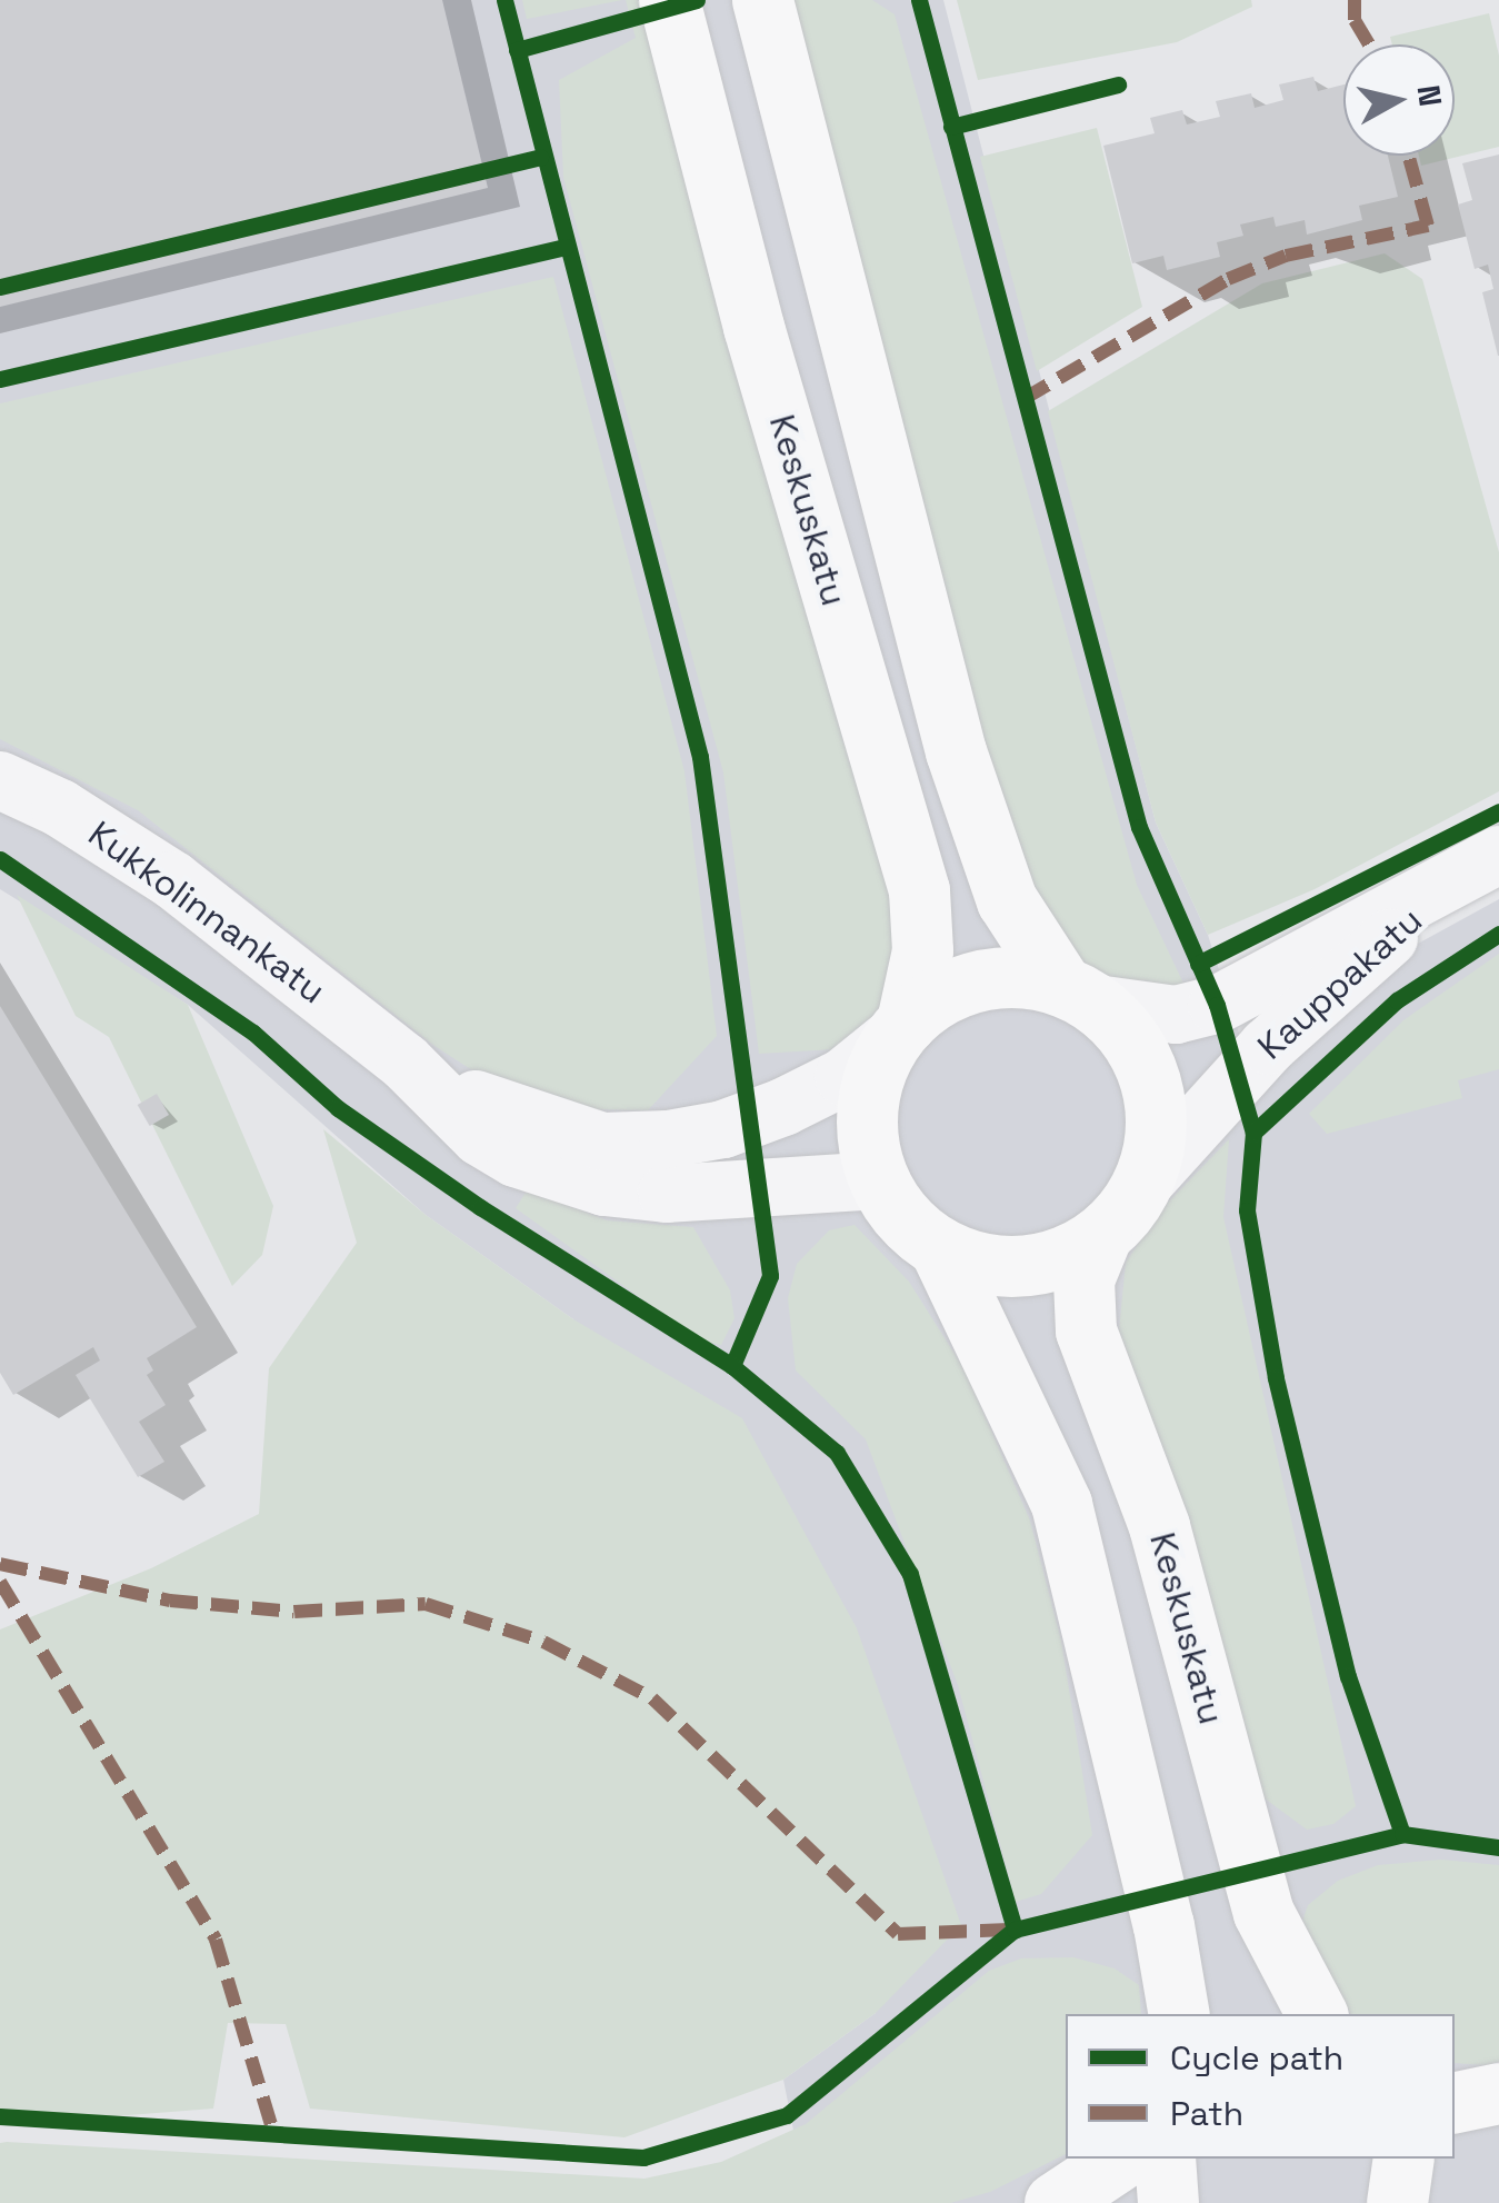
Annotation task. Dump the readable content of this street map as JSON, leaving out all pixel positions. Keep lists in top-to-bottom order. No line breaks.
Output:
{"streets":{"main road":["Keskuskatu"],"street":["Kukkolinnankatu","Kauppakatu"]},"crossings":[["Keskuskatu","Kukkolinnankatu"],["Keskuskatu","Kauppakatu"],["Kukkolinnankatu","Kauppakatu"]],"legend":["Cycle path","Path"],"north":"right"}
